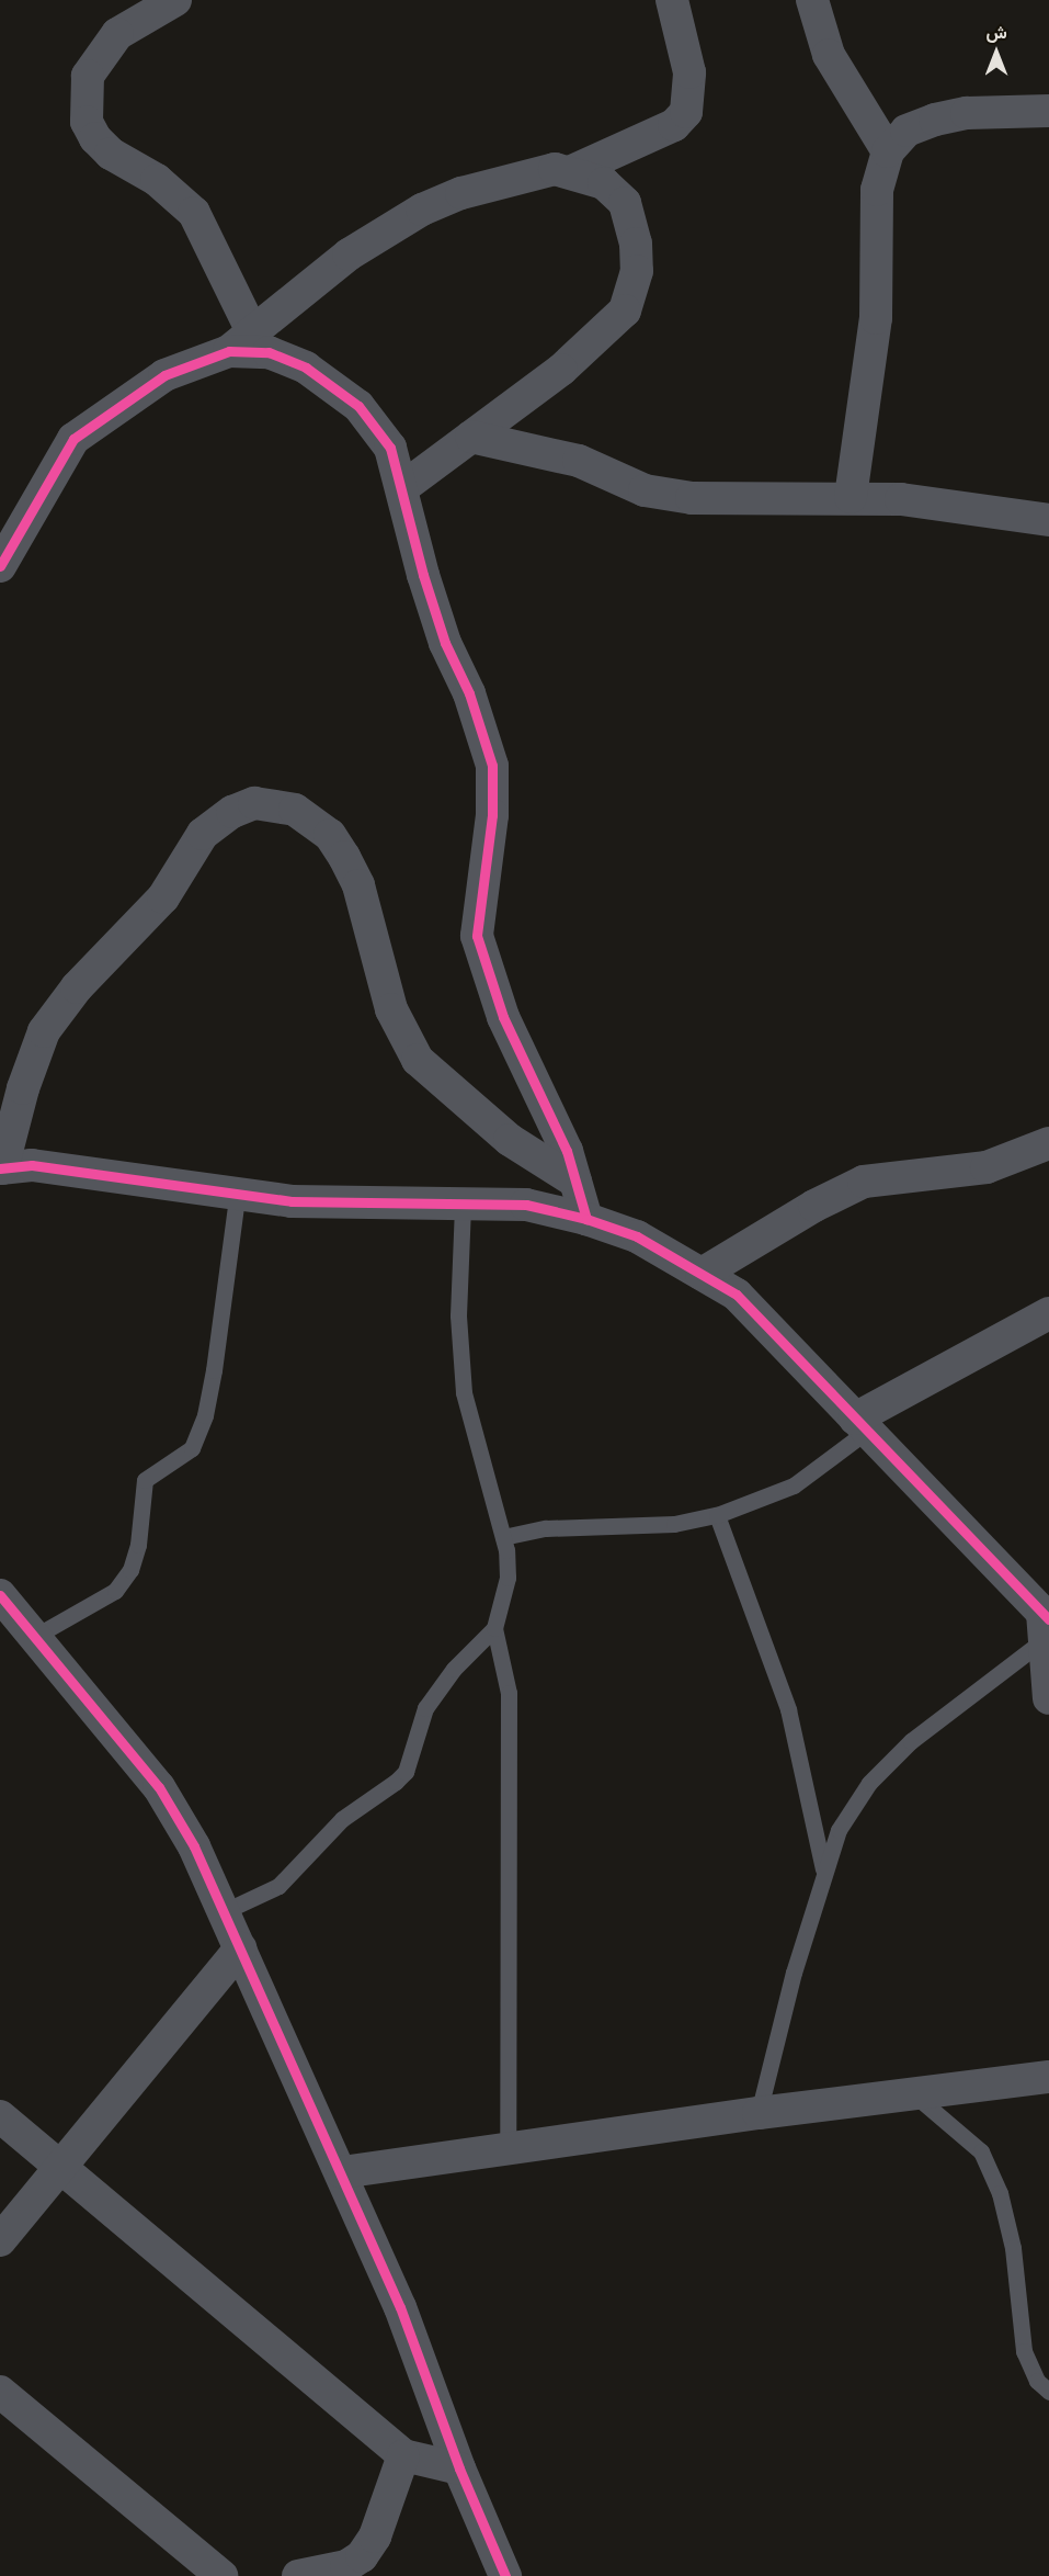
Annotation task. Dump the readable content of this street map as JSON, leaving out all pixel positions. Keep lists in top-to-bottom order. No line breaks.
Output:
{"north":"top"}
